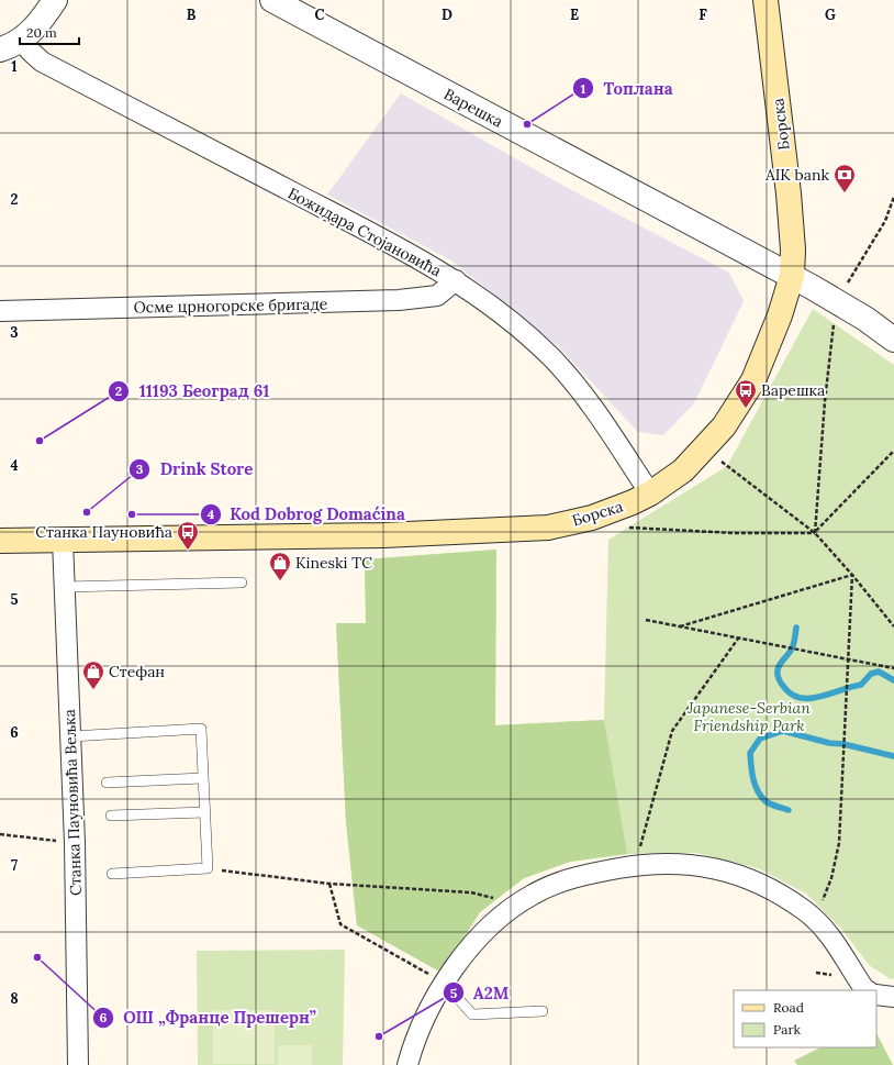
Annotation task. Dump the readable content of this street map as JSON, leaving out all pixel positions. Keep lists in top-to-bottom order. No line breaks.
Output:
{"streets":{"main road":["Борска"],"street":["Варешка","Божидара Стојановића","Осме црногорске бригаде","Станка Пауновића Вељка"]},"crossings":[["Варешка","Борска"],["Борска","Божидара Стојановића"],["Борска","Станка Пауновића Вељка"],["Божидара Стојановића","Осме црногорске бригаде"]],"parks":["Japanese-Serbian Friendship Park"],"places":{"other":["Топлана","11193 Београд 61","Drink Store","Kod Dobrog Domaćina","ОШ „Франце Прешерн”","A2M"],"bank":["AIK bank"],"bus stop":["Варешка","Станка Пауновића"],"shop":["Kineski TC","Стефан"]},"legend":["Road","Park"],"scale_bar":"20 m","grid":{"columns":["B","C","D","E","F","G"],"rows":["1","2","3","4","5","6","7","8"]}}
